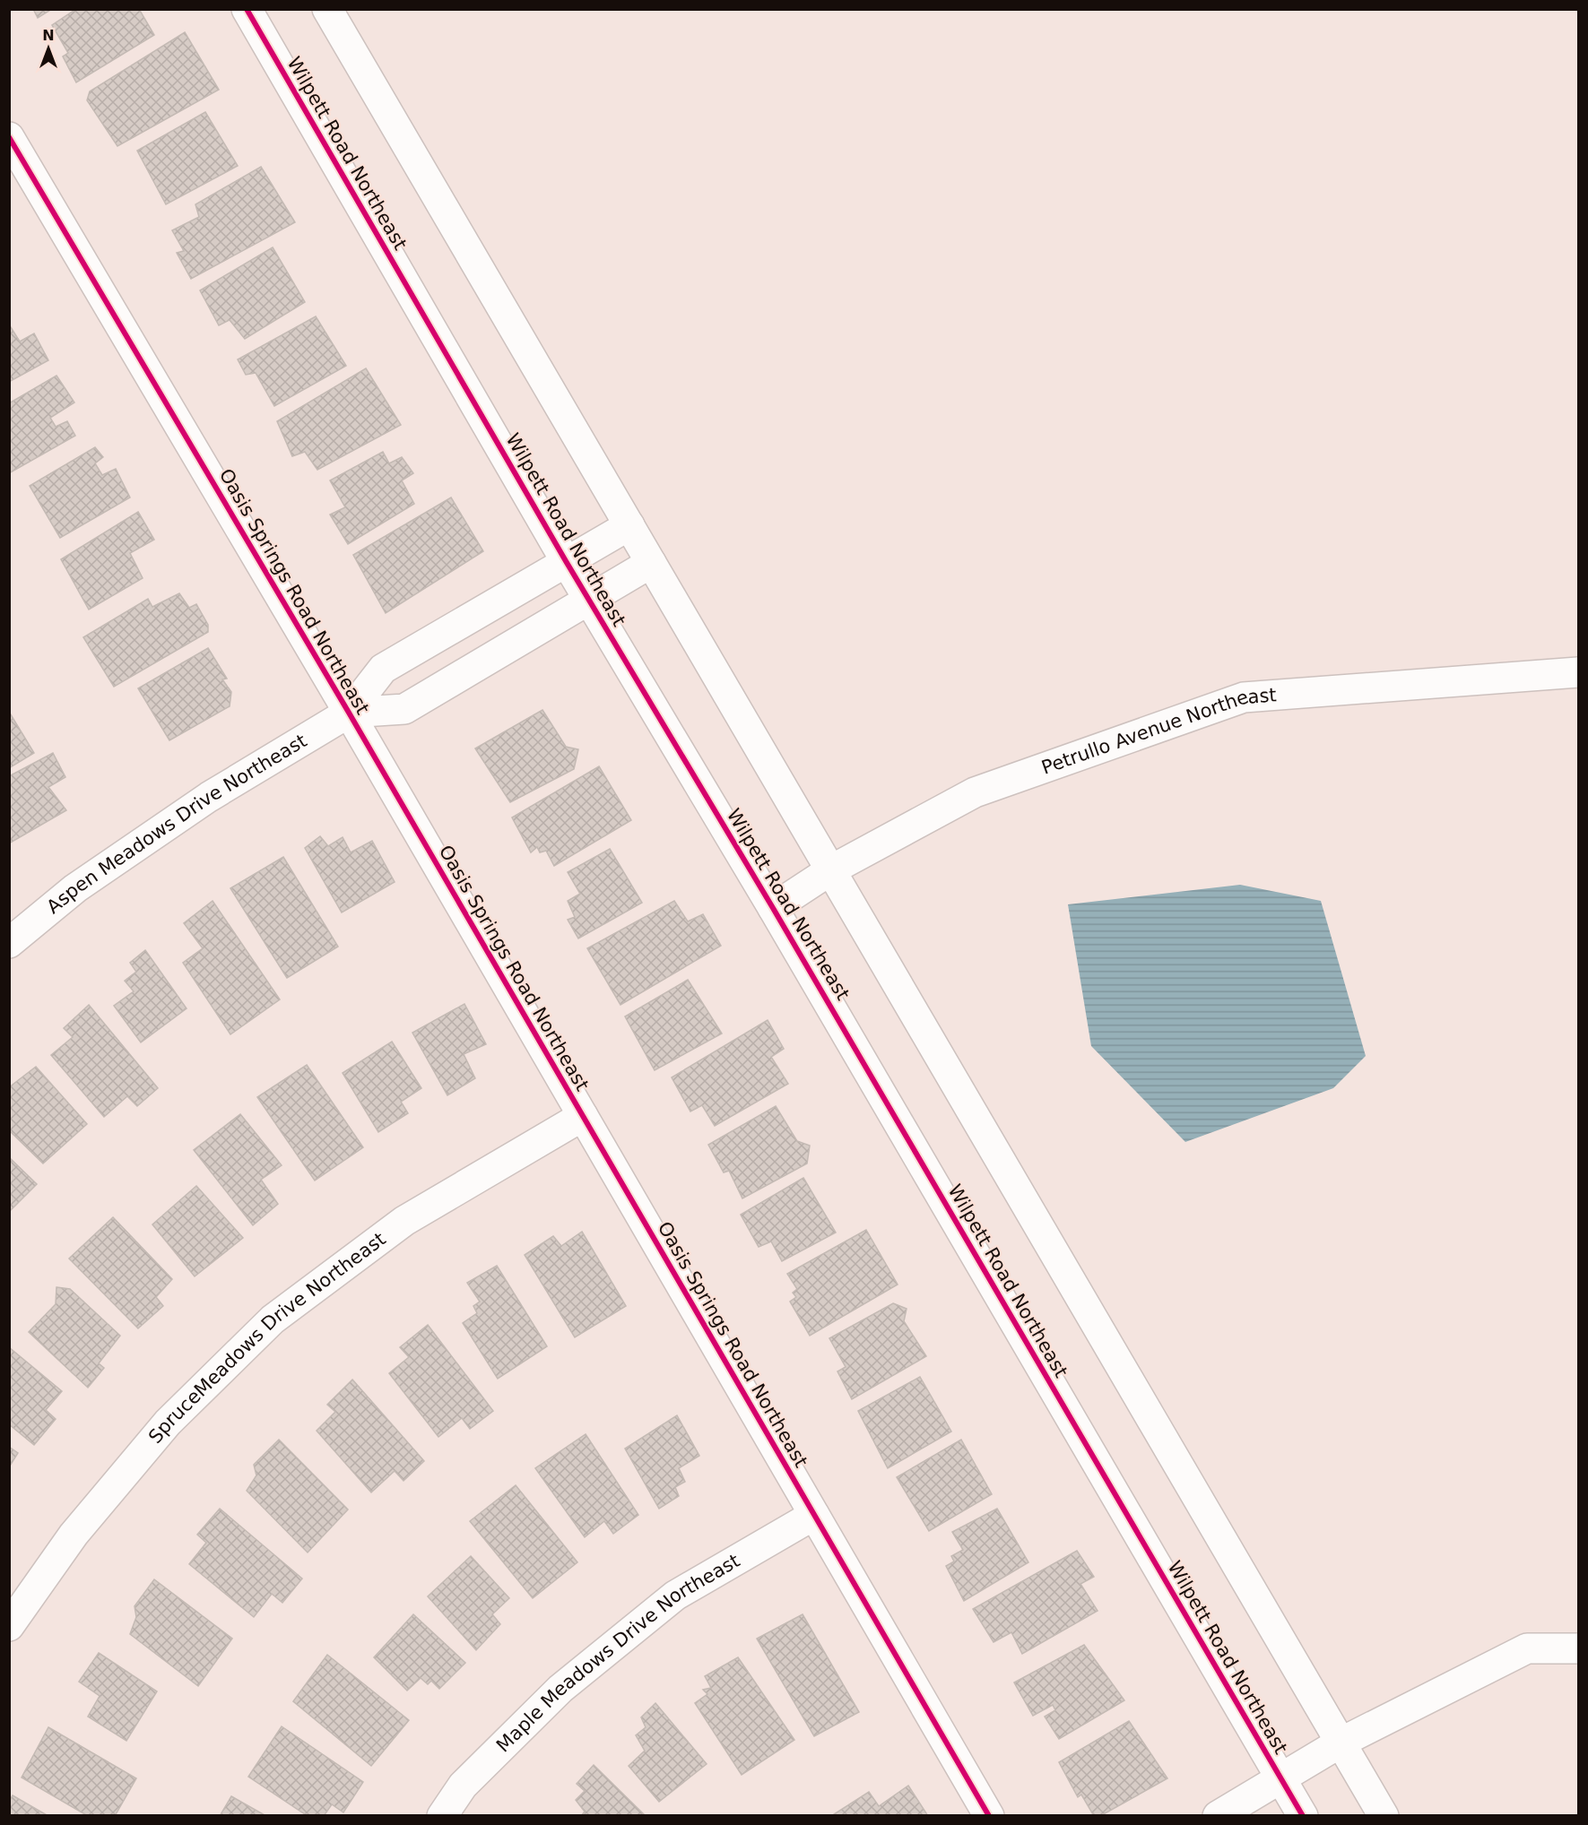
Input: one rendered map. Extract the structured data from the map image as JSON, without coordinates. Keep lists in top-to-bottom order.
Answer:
{
  "streets": {
    "street": [
      "Wilpett Road Northeast",
      "Oasis Springs Road Northeast",
      "Petrullo Avenue Northeast",
      "Aspen Meadows Drive Northeast",
      "SpruceMeadows Drive Northeast",
      "Maple Meadows Drive Northeast"
    ]
  },
  "crossings": [
    ["Wilpett Road Northeast", "Petrullo Avenue Northeast"],
    ["Wilpett Road Northeast", "Aspen Meadows Drive Northeast"],
    ["Oasis Springs Road Northeast", "Aspen Meadows Drive Northeast"],
    ["Oasis Springs Road Northeast", "SpruceMeadows Drive Northeast"],
    ["Oasis Springs Road Northeast", "Maple Meadows Drive Northeast"]
  ],
  "north": "top"
}
